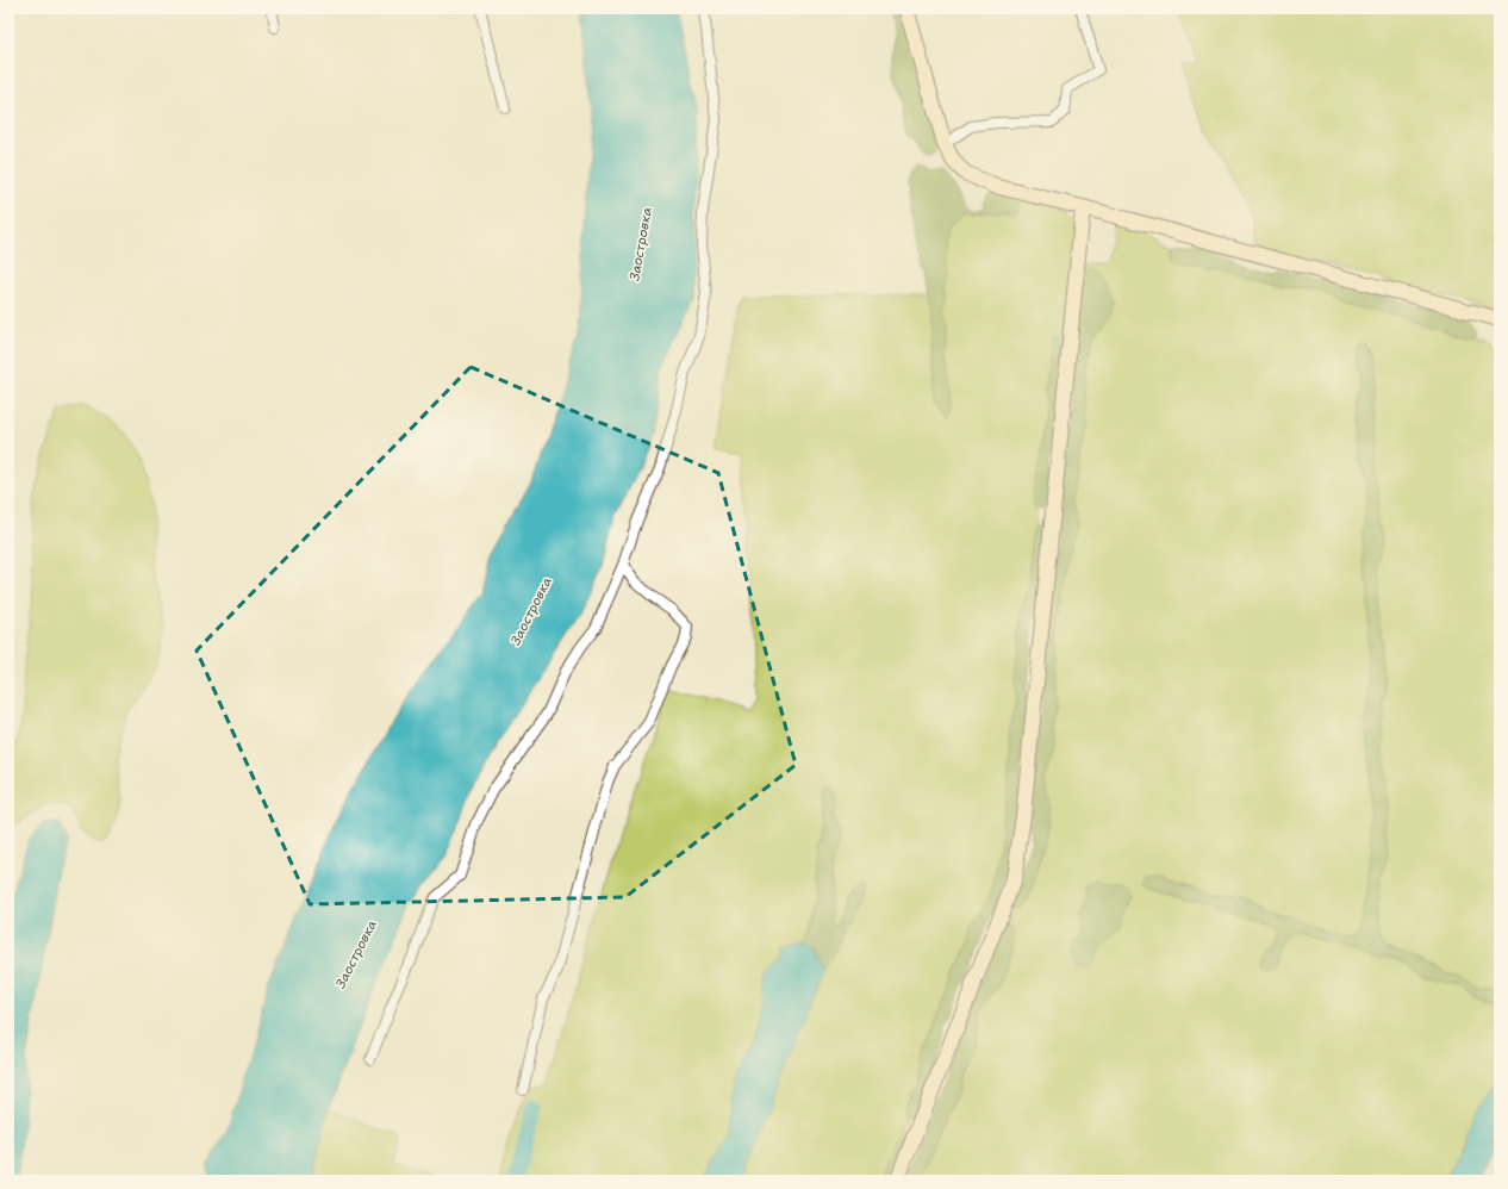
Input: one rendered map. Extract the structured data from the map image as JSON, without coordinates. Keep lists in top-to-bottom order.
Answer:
{
  "water": ["Заостровка"]
}
